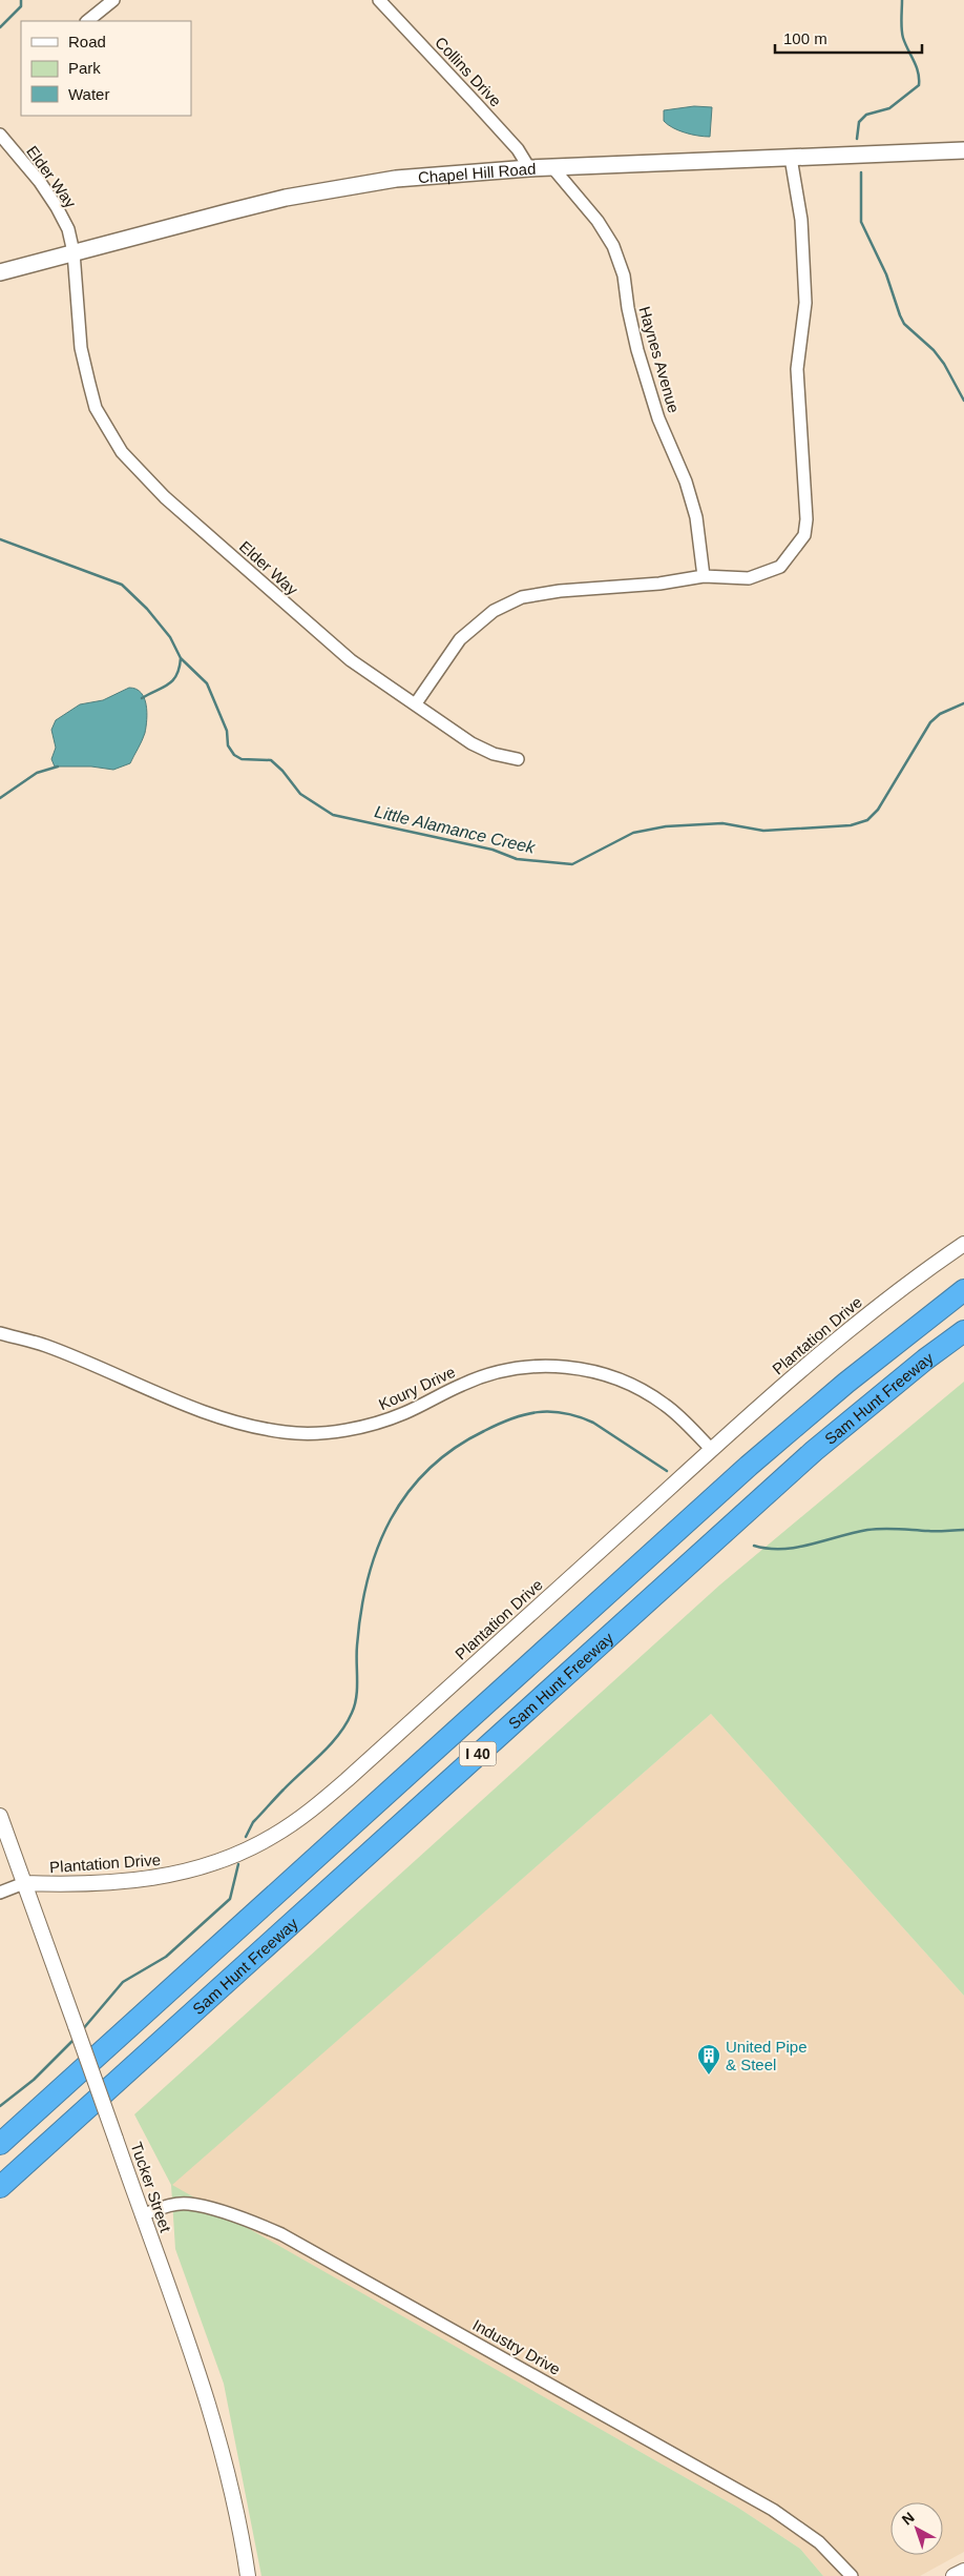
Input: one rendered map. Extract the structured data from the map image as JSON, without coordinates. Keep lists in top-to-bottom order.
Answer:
{
  "streets": {
    "highway": ["Sam Hunt Freeway", "I 40"],
    "main road": ["Chapel Hill Road"],
    "street": [
      "Collins Drive",
      "Elder Way",
      "Haynes Avenue",
      "Plantation Drive",
      "Koury Drive",
      "Tucker Street",
      "Industry Drive"
    ]
  },
  "crossings": [
    ["Collins Drive", "Chapel Hill Road"],
    ["Chapel Hill Road", "Elder Way"],
    ["Chapel Hill Road", "Haynes Avenue"],
    ["Plantation Drive", "Koury Drive"],
    ["Plantation Drive", "Tucker Street"],
    ["Tucker Street", "Industry Drive"]
  ],
  "water": ["Little Alamance Creek"],
  "places": {
    "building": ["United Pipe & Steel"]
  },
  "legend": ["Road", "Park", "Water"],
  "scale_bar": "100 m",
  "north": "top left"
}
